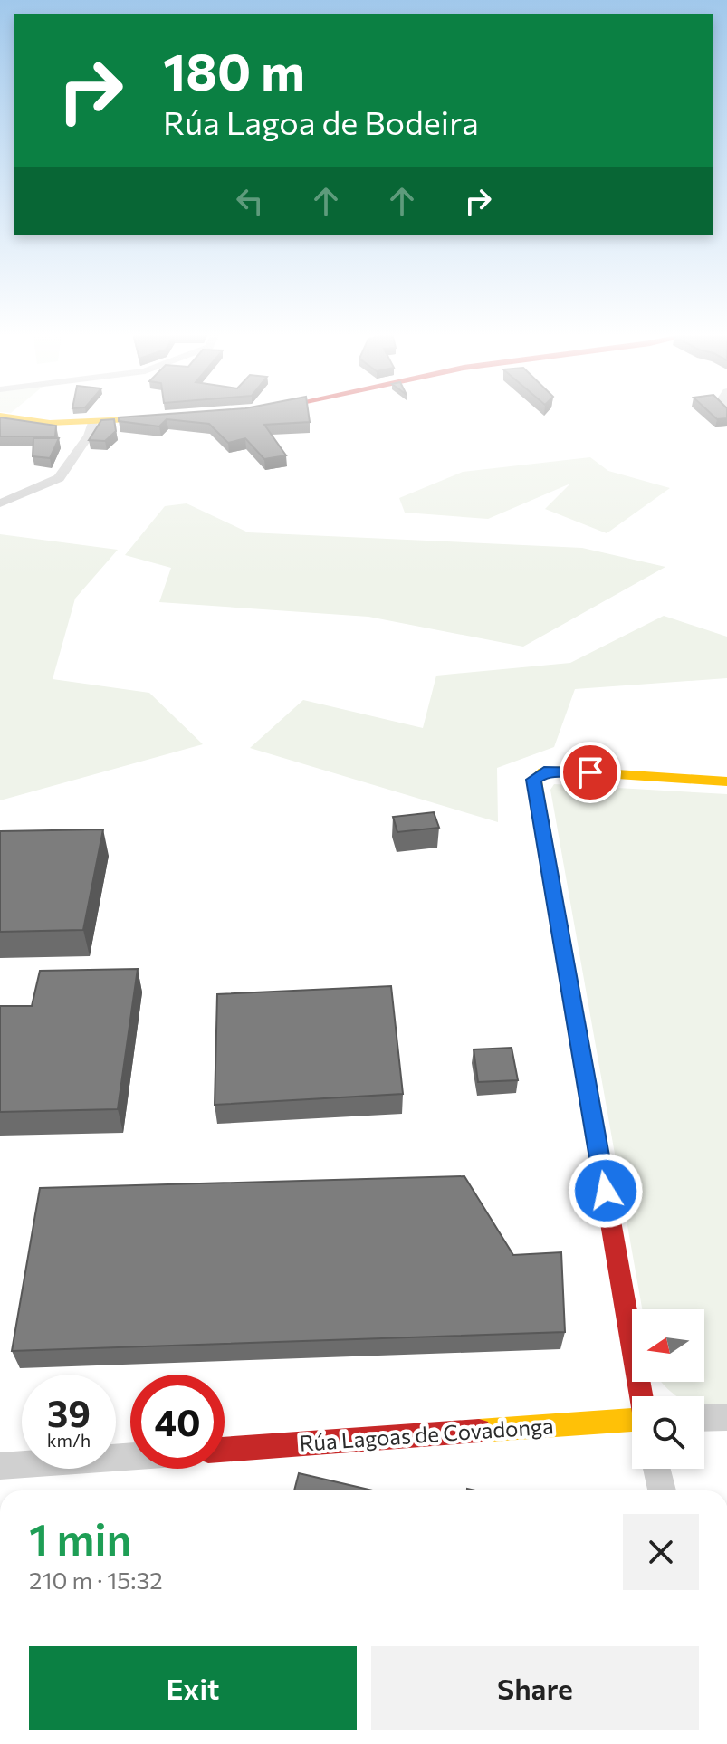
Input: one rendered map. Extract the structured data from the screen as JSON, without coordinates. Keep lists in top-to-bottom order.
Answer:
{
  "streets": {
    "street": ["Rúa Lagoas de Covadonga"]
  },
  "north": "left",
  "page": {
    "turn": ["180 m", "Rúa Lagoa de Bodeira"],
    "speed": "39 km/h",
    "limit": "40",
    "heading": ["1 min", "210 m · 15:32"],
    "buttons": ["Exit", "Share"]
  }
}
